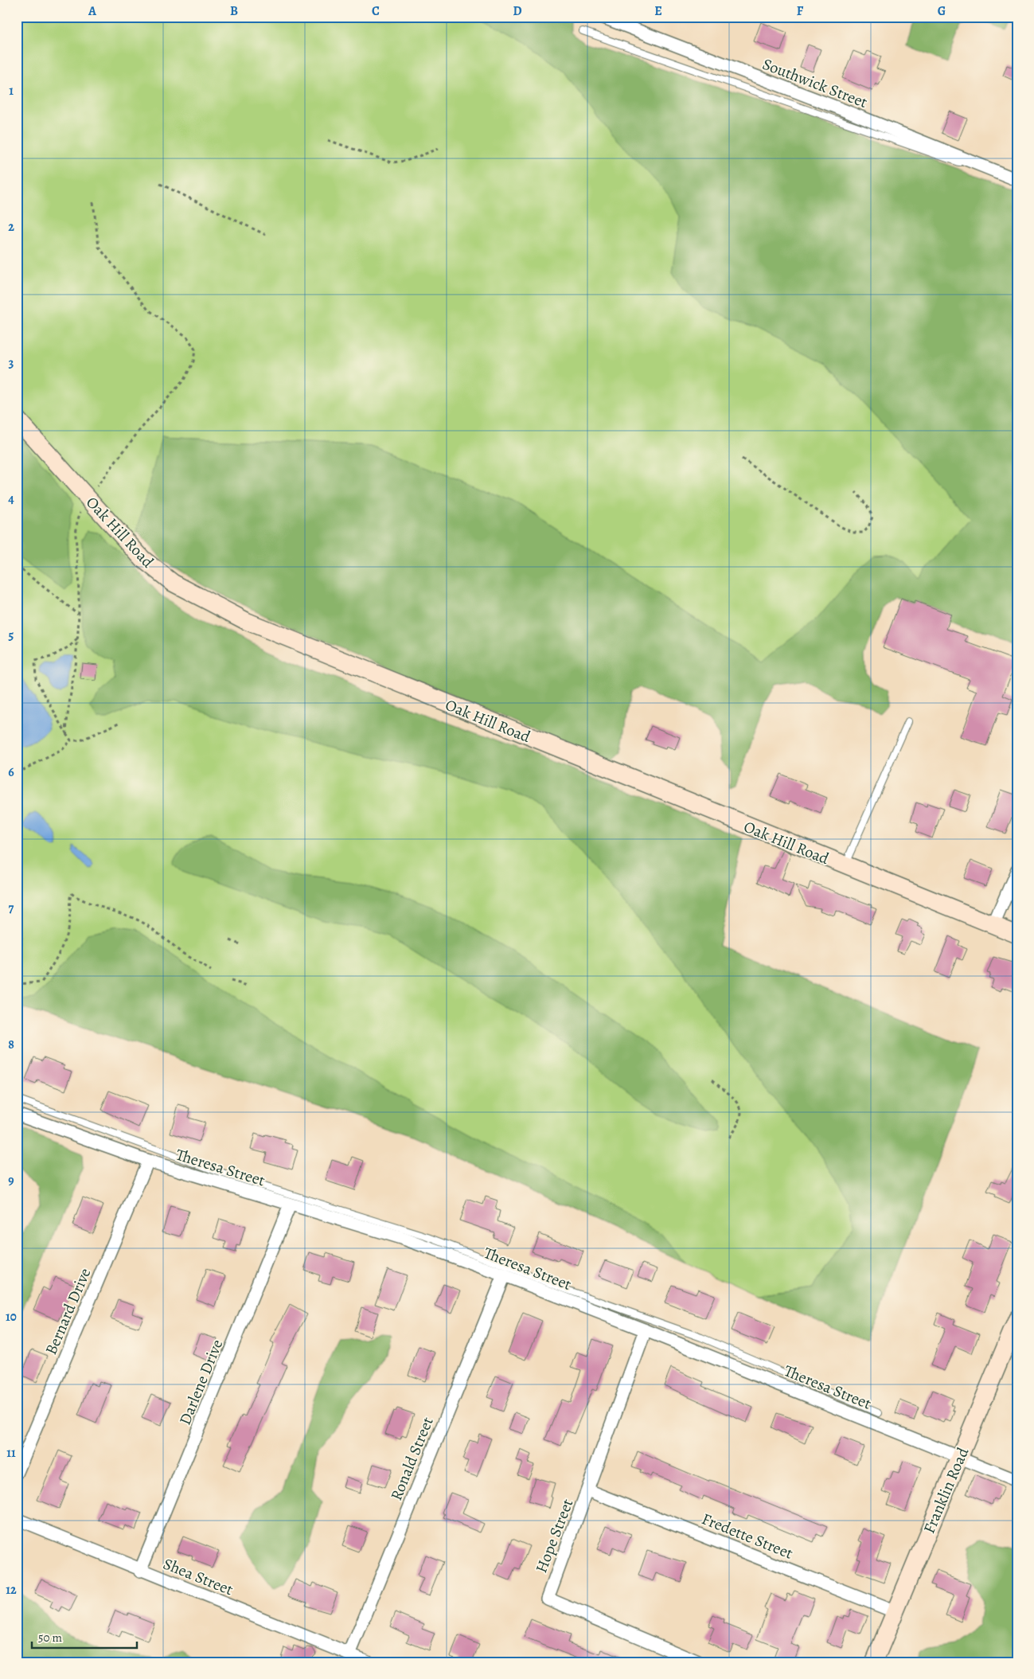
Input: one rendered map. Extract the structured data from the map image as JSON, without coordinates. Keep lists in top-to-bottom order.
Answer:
{
  "streets": {
    "street": [
      "Southwick Street",
      "Oak Hill Road",
      "Theresa Street",
      "Bernard Drive",
      "Darlene Drive",
      "Ronald Street",
      "Franklin Road",
      "Hope Street",
      "Fredette Street",
      "Shea Street"
    ]
  },
  "crossings": [
    ["Theresa Street", "Bernard Drive"],
    ["Theresa Street", "Darlene Drive"],
    ["Theresa Street", "Ronald Street"],
    ["Theresa Street", "Franklin Road"],
    ["Theresa Street", "Hope Street"],
    ["Darlene Drive", "Shea Street"],
    ["Ronald Street", "Shea Street"],
    ["Franklin Road", "Fredette Street"],
    ["Hope Street", "Fredette Street"]
  ],
  "scale_bar": "50 m",
  "grid": {
    "columns": [
      "A",
      "B",
      "C",
      "D",
      "E",
      "F",
      "G"
    ],
    "rows": [
      "1",
      "2",
      "3",
      "4",
      "5",
      "6",
      "7",
      "8",
      "9",
      "10",
      "11",
      "12"
    ]
  }
}
